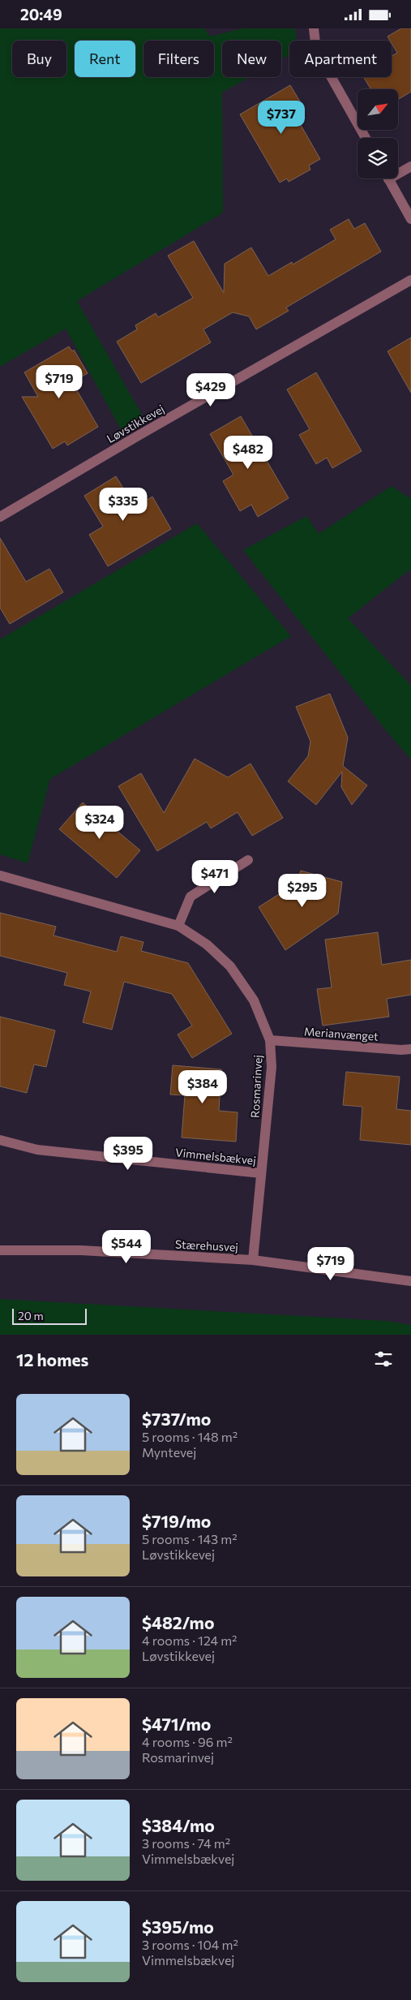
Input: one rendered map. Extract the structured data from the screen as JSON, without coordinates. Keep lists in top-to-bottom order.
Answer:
{
  "streets": {
    "street": [
      "Løvstikkevej",
      "Merianvænget",
      "Rosmarinvej",
      "Vimmelsbækvej",
      "Stærehusvej"
    ]
  },
  "crossings": [
    ["Merianvænget", "Rosmarinvej"],
    ["Rosmarinvej", "Vimmelsbækvej"],
    ["Rosmarinvej", "Stærehusvej"]
  ],
  "scale_bar": "20 m",
  "north": "top right",
  "page": {
    "status": "20:49",
    "chip": [
      "Buy",
      "Rent",
      "Filters",
      "New",
      "Apartment"
    ],
    "price": [
      "$737",
      "$719",
      "$429",
      "$482",
      "$335",
      "$324",
      "$471",
      "$295",
      "$384",
      "$395",
      "$544",
      "$719"
    ],
    "scale": "20 m",
    "heading": "12 homes",
    "list": [
      {
        "name": "$737/mo",
        "note": "5 rooms · 148 m² · Myntevej"
      },
      {
        "name": "$719/mo",
        "note": "5 rooms · 143 m² · Løvstikkevej"
      },
      {
        "name": "$482/mo",
        "note": "4 rooms · 124 m² · Løvstikkevej"
      },
      {
        "name": "$471/mo",
        "note": "4 rooms · 96 m² · Rosmarinvej"
      },
      {
        "name": "$384/mo",
        "note": "3 rooms · 74 m² · Vimmelsbækvej"
      },
      {
        "name": "$395/mo",
        "note": "3 rooms · 104 m² · Vimmelsbækvej"
      }
    ]
  }
}
